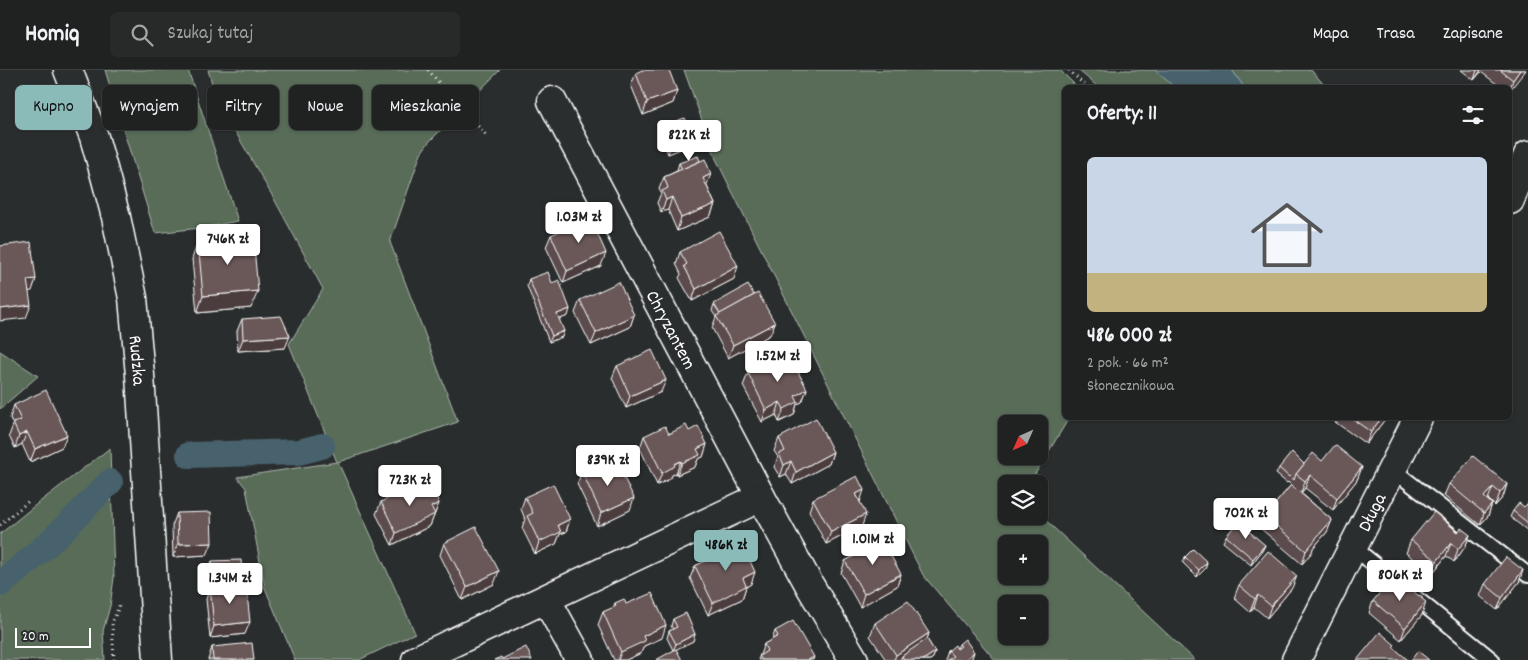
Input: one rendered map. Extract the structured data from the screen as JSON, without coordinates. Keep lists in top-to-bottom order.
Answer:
{
  "streets": {
    "street": ["Chryzantem", "Rudzka", "Długa"]
  },
  "scale_bar": "20 m",
  "north": "bottom left",
  "page": {
    "header": "Homiq",
    "search": "Szukaj tutaj",
    "nav": ["Mapa", "Trasa", "Zapisane"],
    "chip": [
      "Kupno",
      "Wynajem",
      "Filtry",
      "Nowe",
      "Mieszkanie"
    ],
    "heading": "Oferty: 11",
    "price": [
      "822K zł",
      "1.03M zł",
      "746K zł",
      "1.52M zł",
      "839K zł",
      "723K zł",
      "702K zł",
      "1.01M zł",
      "486K zł",
      "806K zł",
      "1.34M zł"
    ],
    "list": [
      {
        "name": "486 000 zł",
        "note": "2 pok. · 66 m² · Słonecznikowa"
      }
    ],
    "map_buttons": ["+", "−"],
    "scale": "20 m"
  }
}
